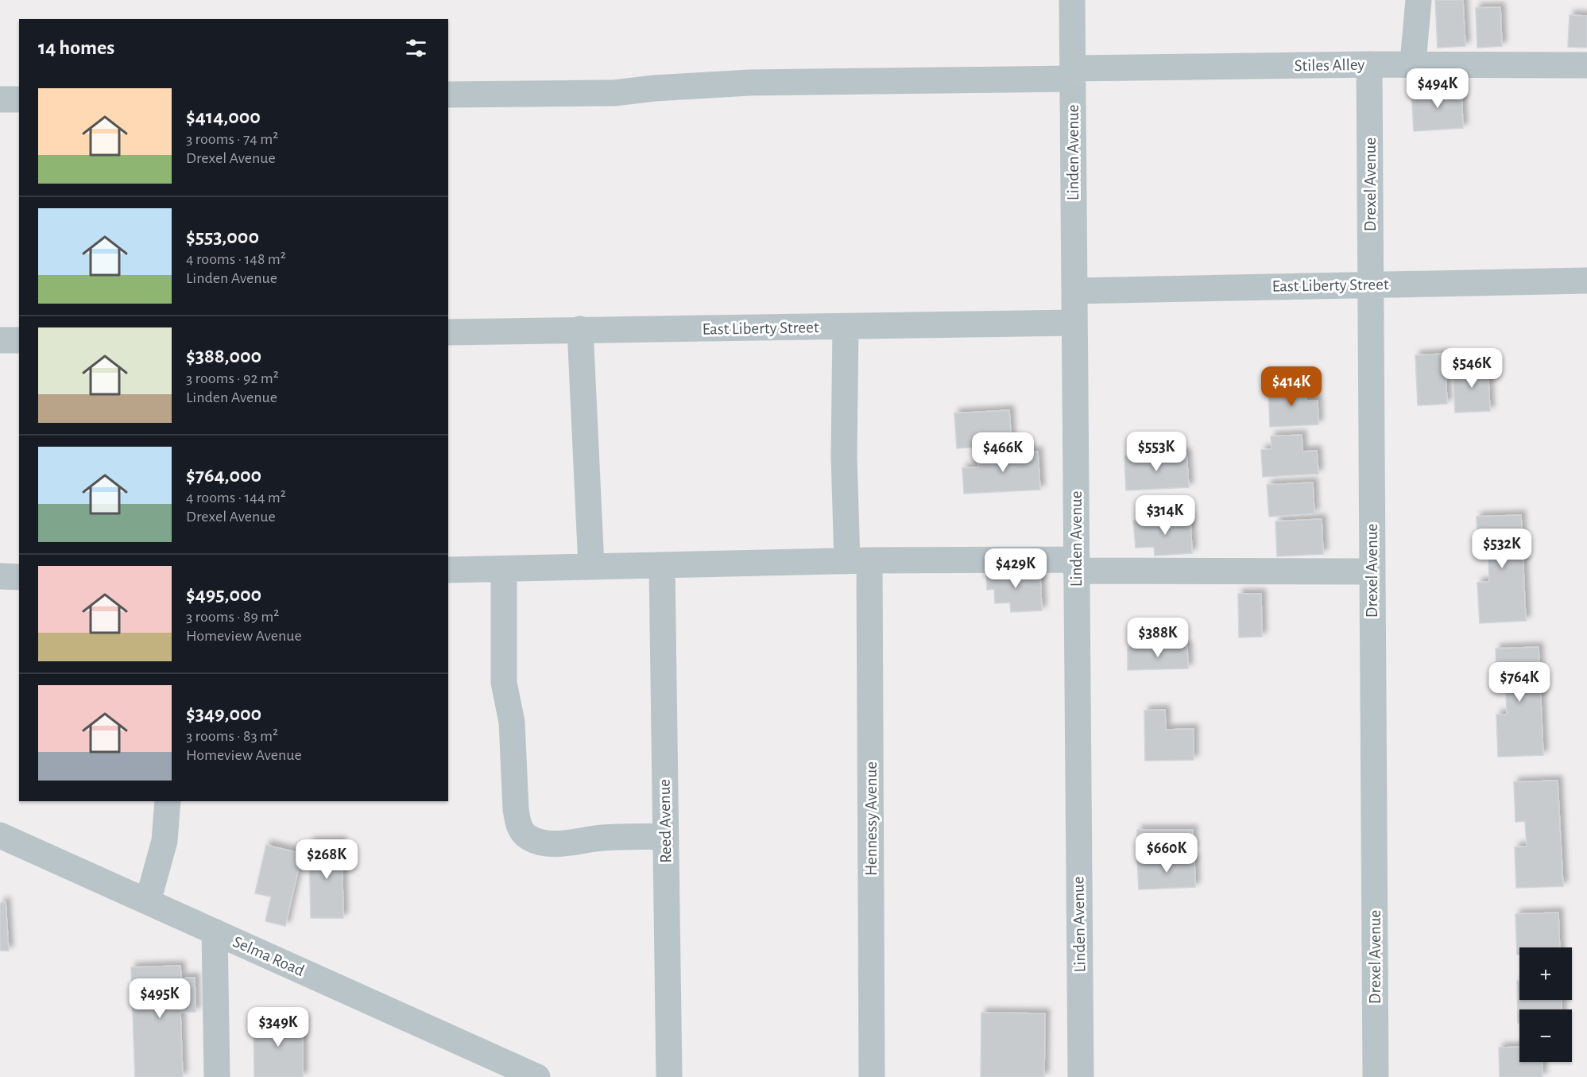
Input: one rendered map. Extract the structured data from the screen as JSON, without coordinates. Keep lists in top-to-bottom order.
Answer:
{
  "streets": {
    "street": [
      "Stiles Alley",
      "Linden Avenue",
      "Drexel Avenue",
      "East Liberty Street",
      "Hennessy Avenue",
      "Reed Avenue",
      "Selma Road"
    ]
  },
  "crossings": [
    ["Stiles Alley", "Linden Avenue"],
    ["Stiles Alley", "Drexel Avenue"],
    ["Linden Avenue", "East Liberty Street"],
    ["Drexel Avenue", "East Liberty Street"],
    ["East Liberty Street", "Hennessy Avenue"]
  ],
  "page": {
    "heading": "14 homes",
    "price": [
      "$494K",
      "$546K",
      "$414K",
      "$553K",
      "$466K",
      "$314K",
      "$532K",
      "$429K",
      "$388K",
      "$764K",
      "$660K",
      "$268K",
      "$495K",
      "$349K"
    ],
    "list": [
      {
        "name": "$414,000",
        "note": "3 rooms · 74 m² · Drexel Avenue"
      },
      {
        "name": "$553,000",
        "note": "4 rooms · 148 m² · Linden Avenue"
      },
      {
        "name": "$388,000",
        "note": "3 rooms · 92 m² · Linden Avenue"
      },
      {
        "name": "$764,000",
        "note": "4 rooms · 144 m² · Drexel Avenue"
      },
      {
        "name": "$495,000",
        "note": "3 rooms · 89 m² · Homeview Avenue"
      },
      {
        "name": "$349,000",
        "note": "3 rooms · 83 m² · Homeview Avenue"
      }
    ],
    "map_buttons": ["+", "−"]
  }
}
